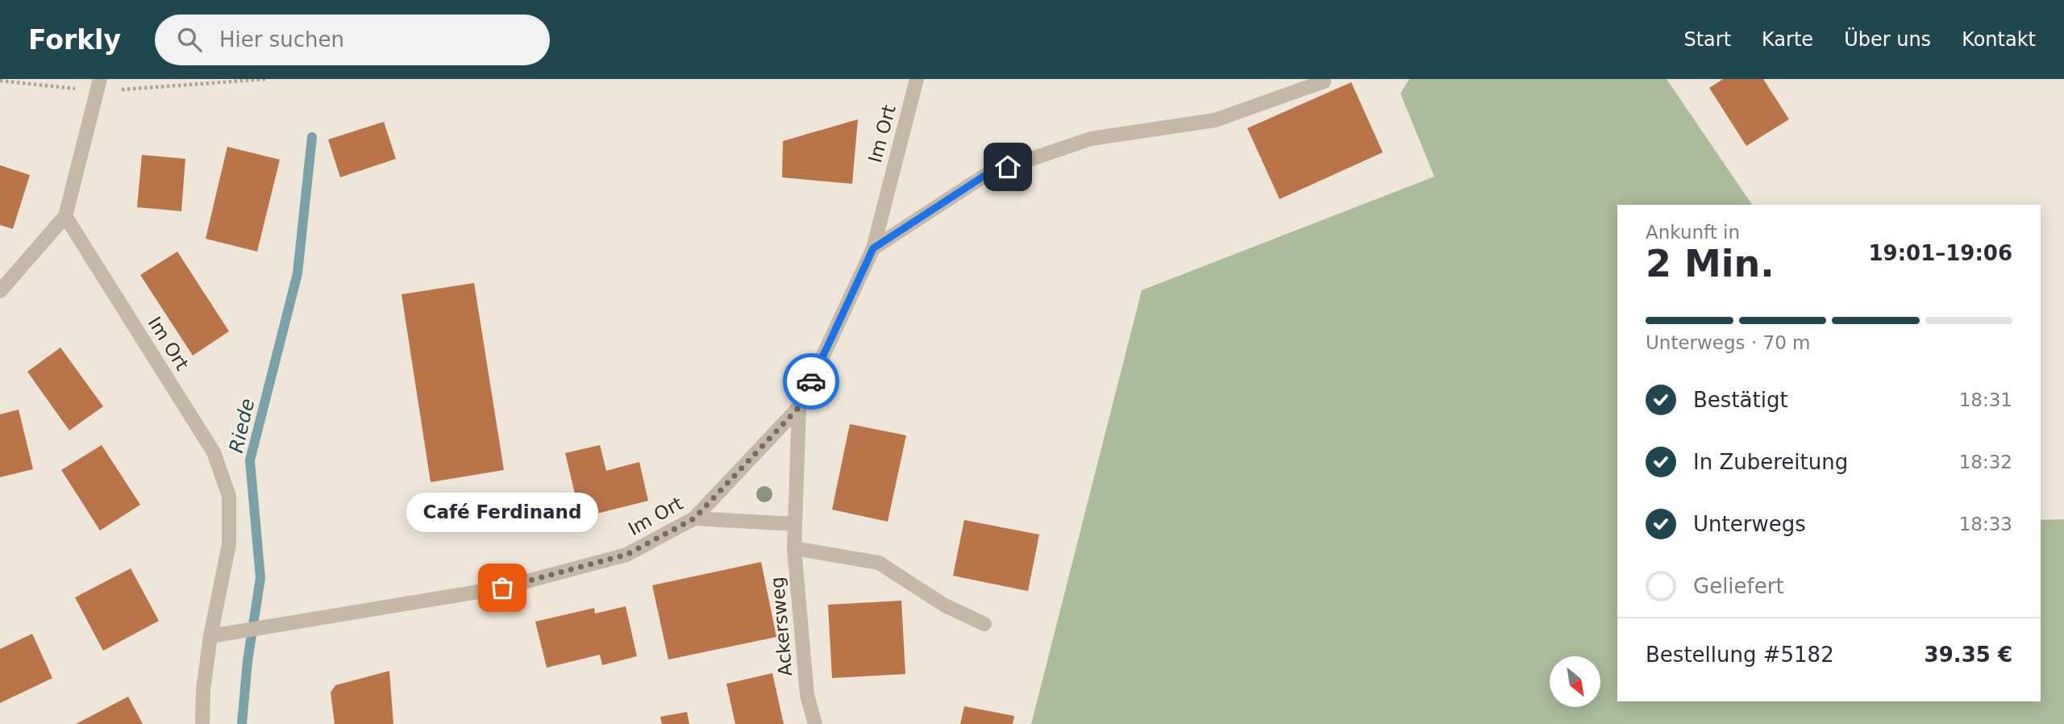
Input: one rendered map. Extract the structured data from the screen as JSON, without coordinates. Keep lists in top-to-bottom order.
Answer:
{
  "streets": {
    "street": ["Im Ort", "Ackersweg"]
  },
  "crossings": [
    ["Im Ort", "Ackersweg"]
  ],
  "water": ["Riede"],
  "places": ["Café Ferdinand"],
  "north": "bottom right",
  "page": {
    "header": "Forkly",
    "search": "Hier suchen",
    "nav": [
      "Start",
      "Karte",
      "Über uns",
      "Kontakt"
    ],
    "heading": ["2 Min.", "Ankunft in", "19:01–19:06"],
    "panel": ["Bestellung #5182", "39.35 €"],
    "bar": "Unterwegs · 70 m",
    "list": [
      ["Bestätigt", "18:31"],
      ["In Zubereitung", "18:32"],
      ["Unterwegs", "18:33"],
      "Geliefert"
    ],
    "bubble": "Café Ferdinand"
  }
}
